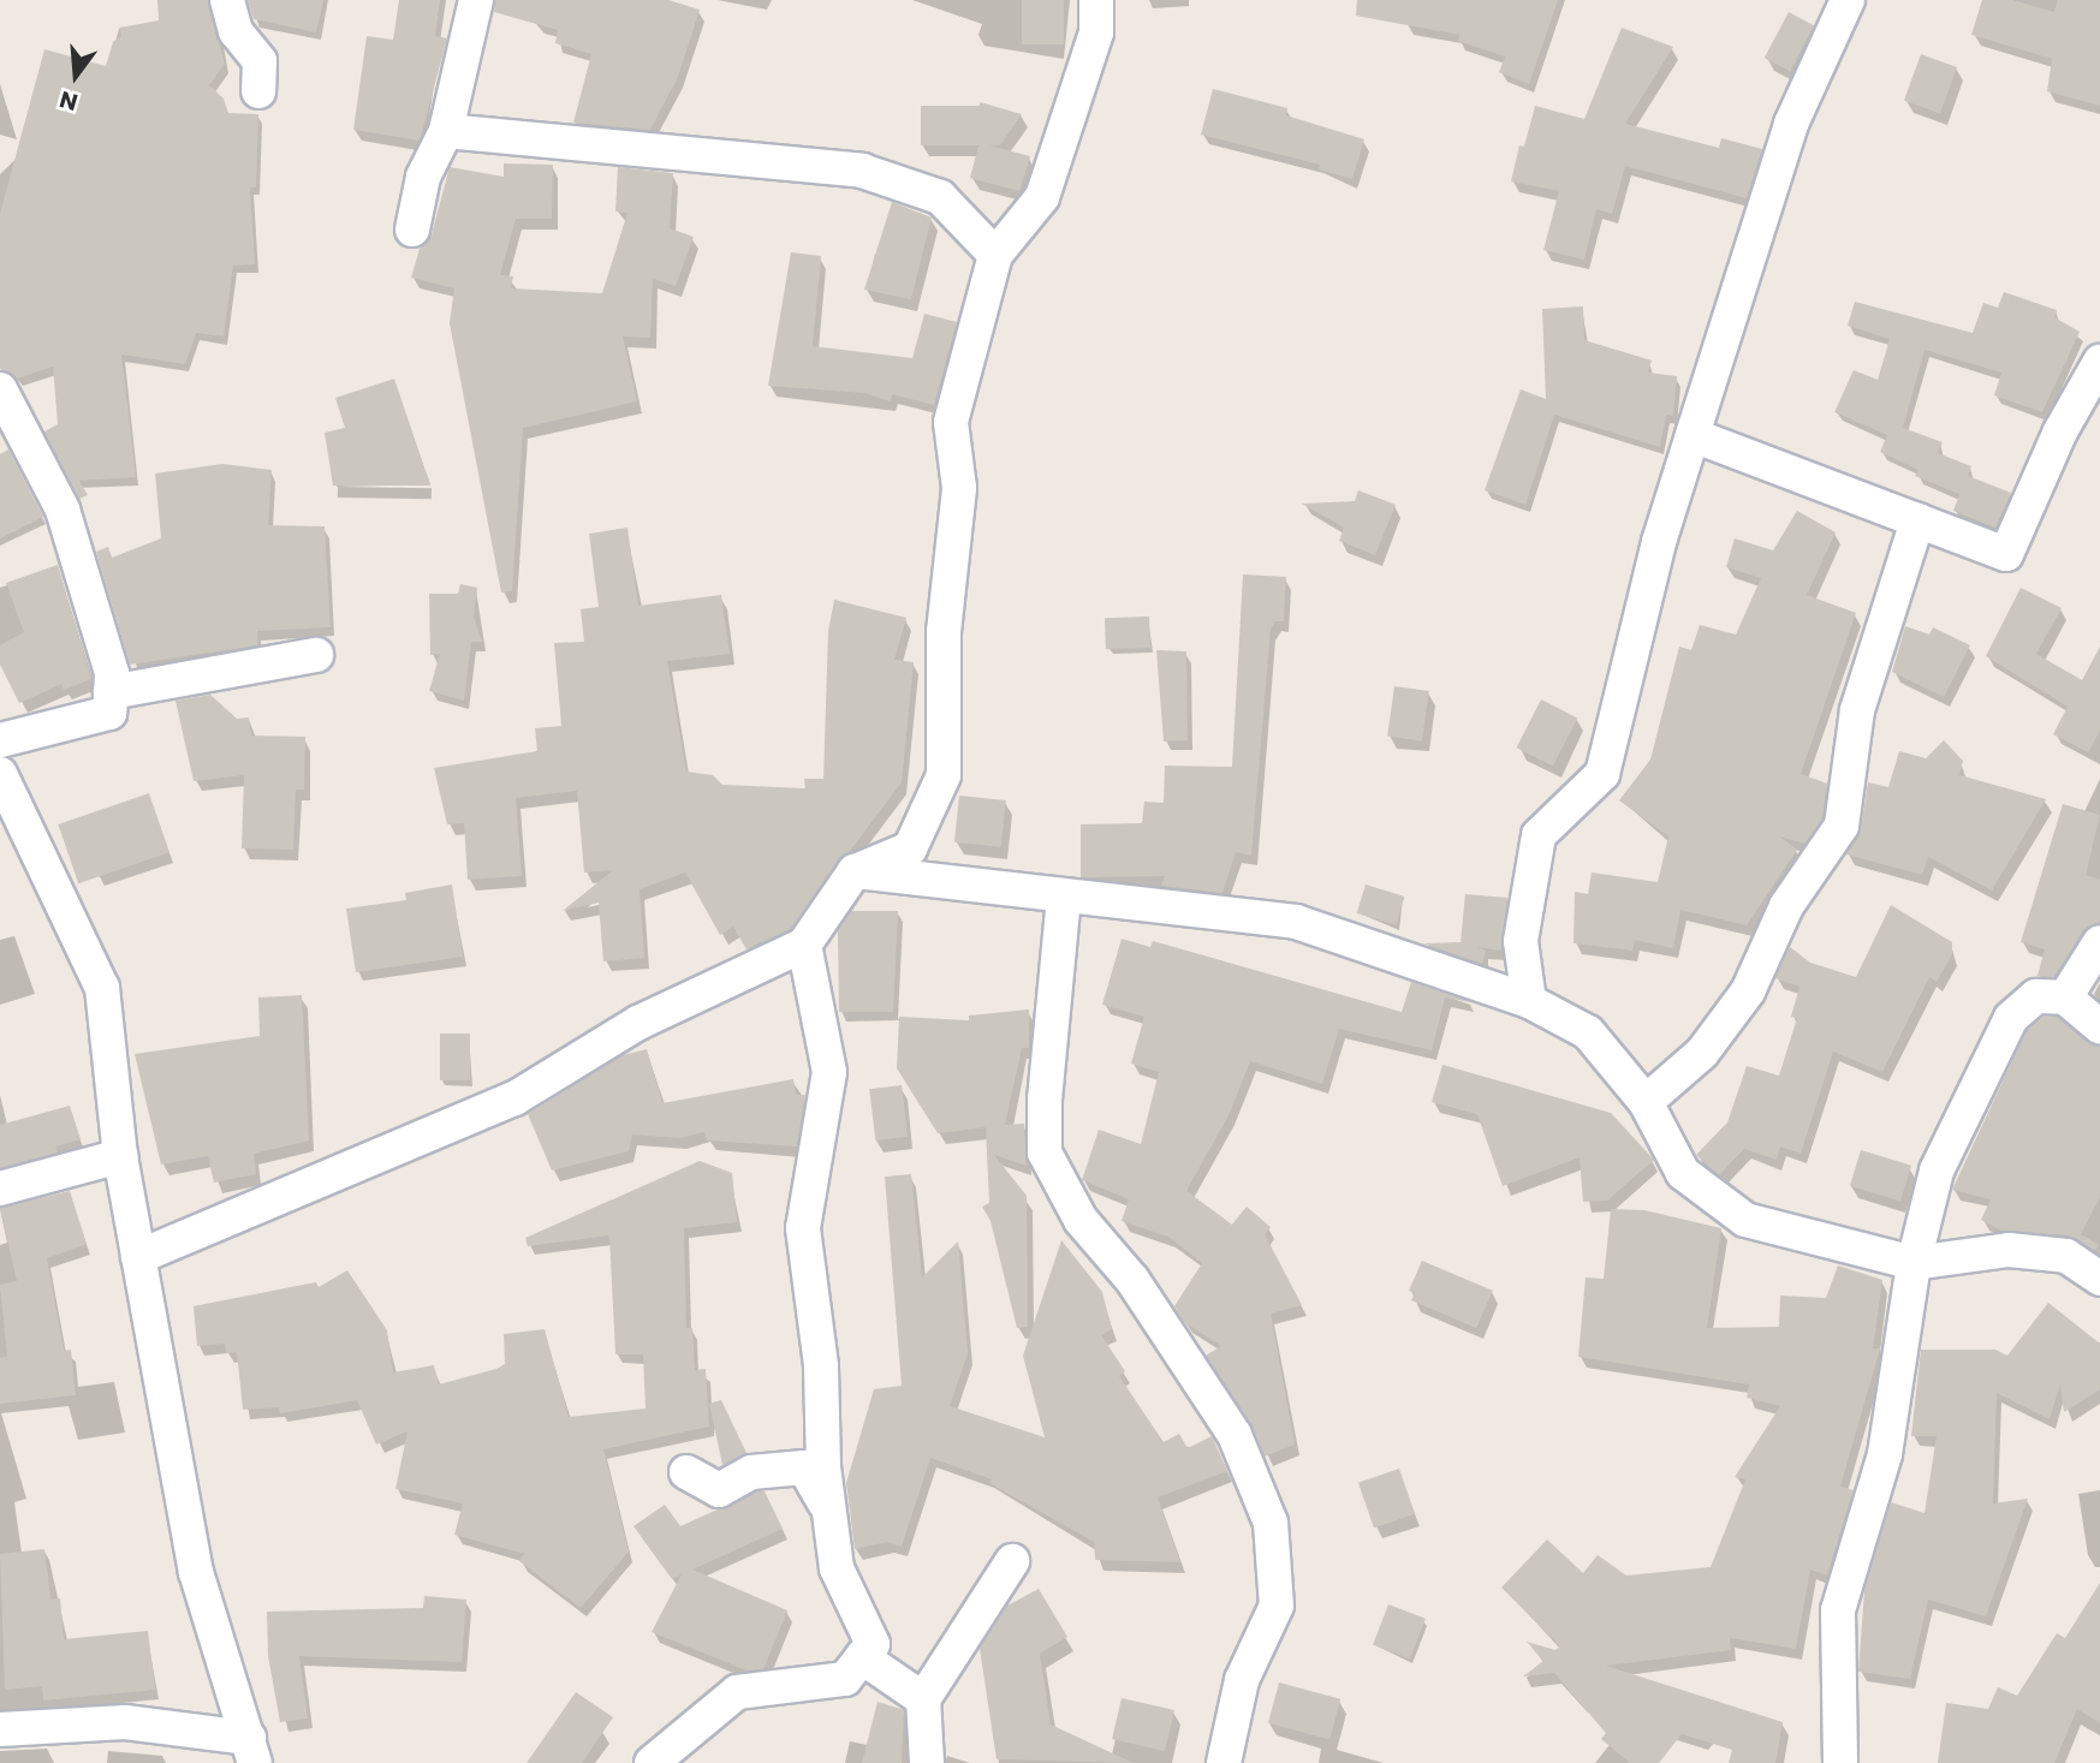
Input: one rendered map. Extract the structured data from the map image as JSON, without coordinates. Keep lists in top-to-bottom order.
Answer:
{
  "north": "bottom"
}
